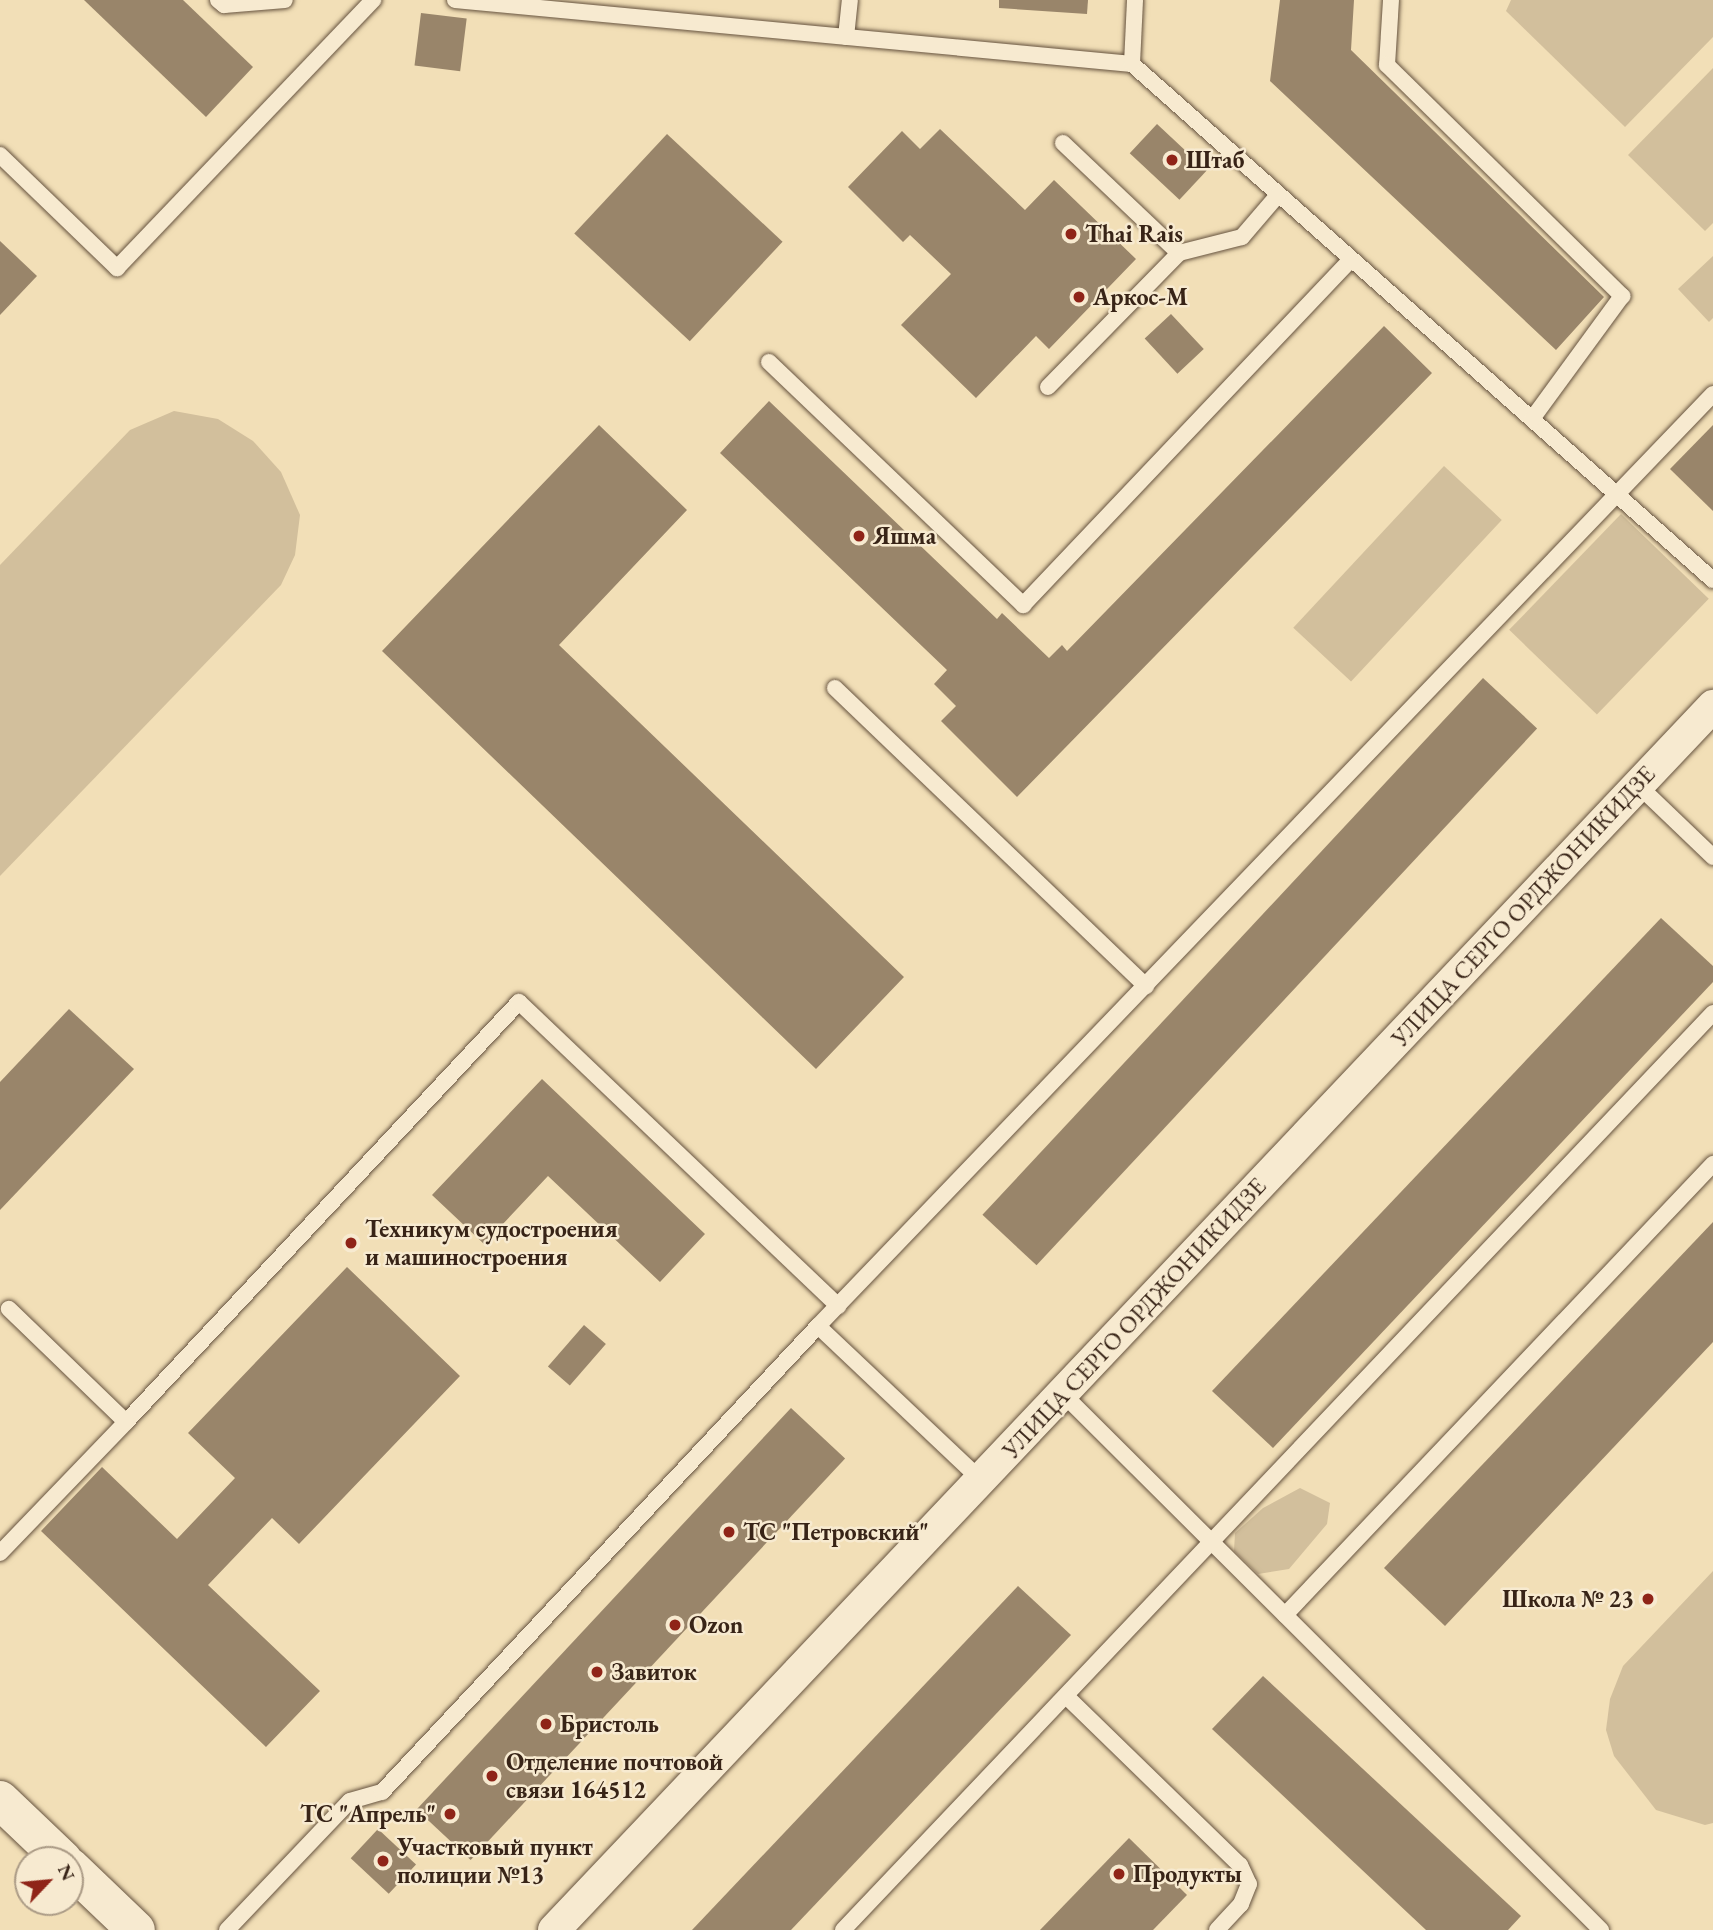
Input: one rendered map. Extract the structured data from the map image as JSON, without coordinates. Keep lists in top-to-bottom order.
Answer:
{
  "streets": {
    "street": ["УЛИЦА СЕРГО ОРДЖОНИКИДЗЕ"]
  },
  "places": [
    "Штаб",
    "Thai Rais",
    "Аркос-М",
    "Яшма",
    "Техникум судостроения и машиностроения",
    "ТС \"Петровский\"",
    "Школа № 23",
    "Ozon",
    "Завиток",
    "Бристоль",
    "Отделение почтовой связи 164512",
    "ТС \"Апрель\"",
    "Участковый пункт полиции №13",
    "Продукты"
  ],
  "north": "top right"
}
